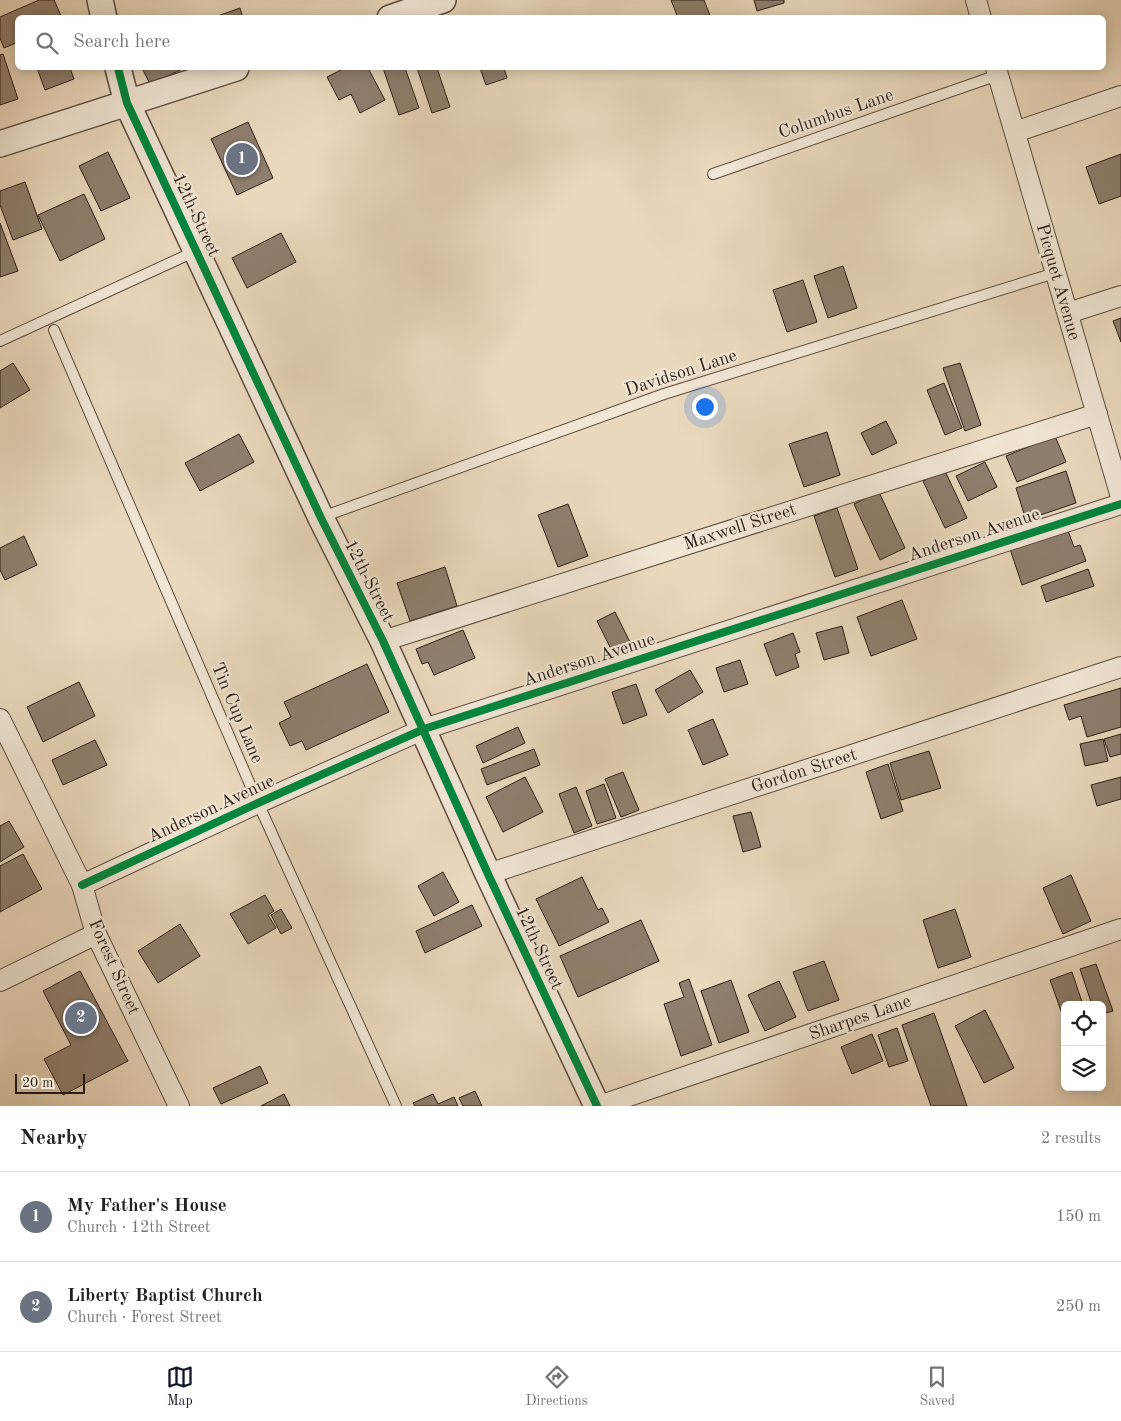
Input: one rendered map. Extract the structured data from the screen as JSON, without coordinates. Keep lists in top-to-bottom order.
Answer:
{
  "streets": {
    "street": [
      "12th Street",
      "Picquet Avenue",
      "Maxwell Street",
      "Anderson Avenue",
      "Gordon Street",
      "Forest Street",
      "Sharpes Lane"
    ],
    "lane": ["Columbus Lane", "Davidson Lane", "Tin Cup Lane"]
  },
  "crossings": [
    ["Columbus Lane", "Picquet Avenue"],
    ["12th Street", "Davidson Lane"],
    ["12th Street", "Maxwell Street"],
    ["12th Street", "Anderson Avenue"],
    ["12th Street", "Gordon Street"],
    ["12th Street", "Sharpes Lane"],
    ["Picquet Avenue", "Davidson Lane"],
    ["Picquet Avenue", "Maxwell Street"],
    ["Anderson Avenue", "Tin Cup Lane"],
    ["Anderson Avenue", "Forest Street"]
  ],
  "scale_bar": "20 m",
  "page": {
    "search": "Search here",
    "pins": ["1", "2"],
    "scale": "20 m",
    "heading": ["Nearby", "2 results"],
    "list": [
      {
        "mark": "1",
        "name": "My Father's House",
        "note": "Church · 12th Street",
        "value": "150 m"
      },
      {
        "mark": "2",
        "name": "Liberty Baptist Church",
        "note": "Church · Forest Street",
        "value": "250 m"
      }
    ],
    "nav": ["Map", "Directions", "Saved"]
  }
}
